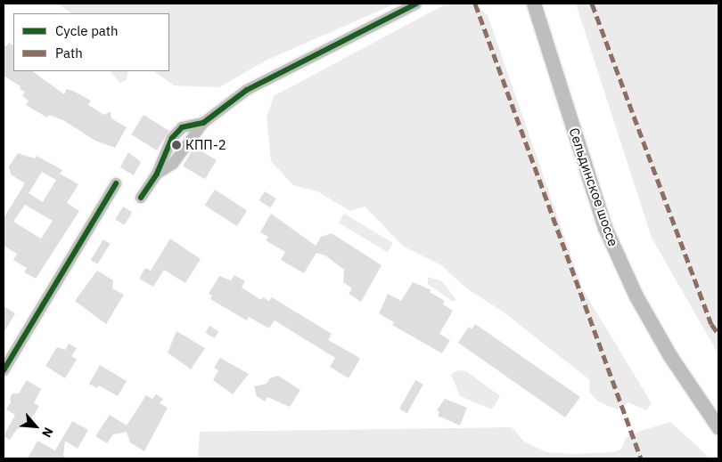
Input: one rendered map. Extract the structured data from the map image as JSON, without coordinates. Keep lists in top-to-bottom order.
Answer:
{
  "streets": {
    "main road": ["Сельдинское шоссе"]
  },
  "places": ["КПП-2"],
  "legend": ["Cycle path", "Path"],
  "north": "bottom right"
}
